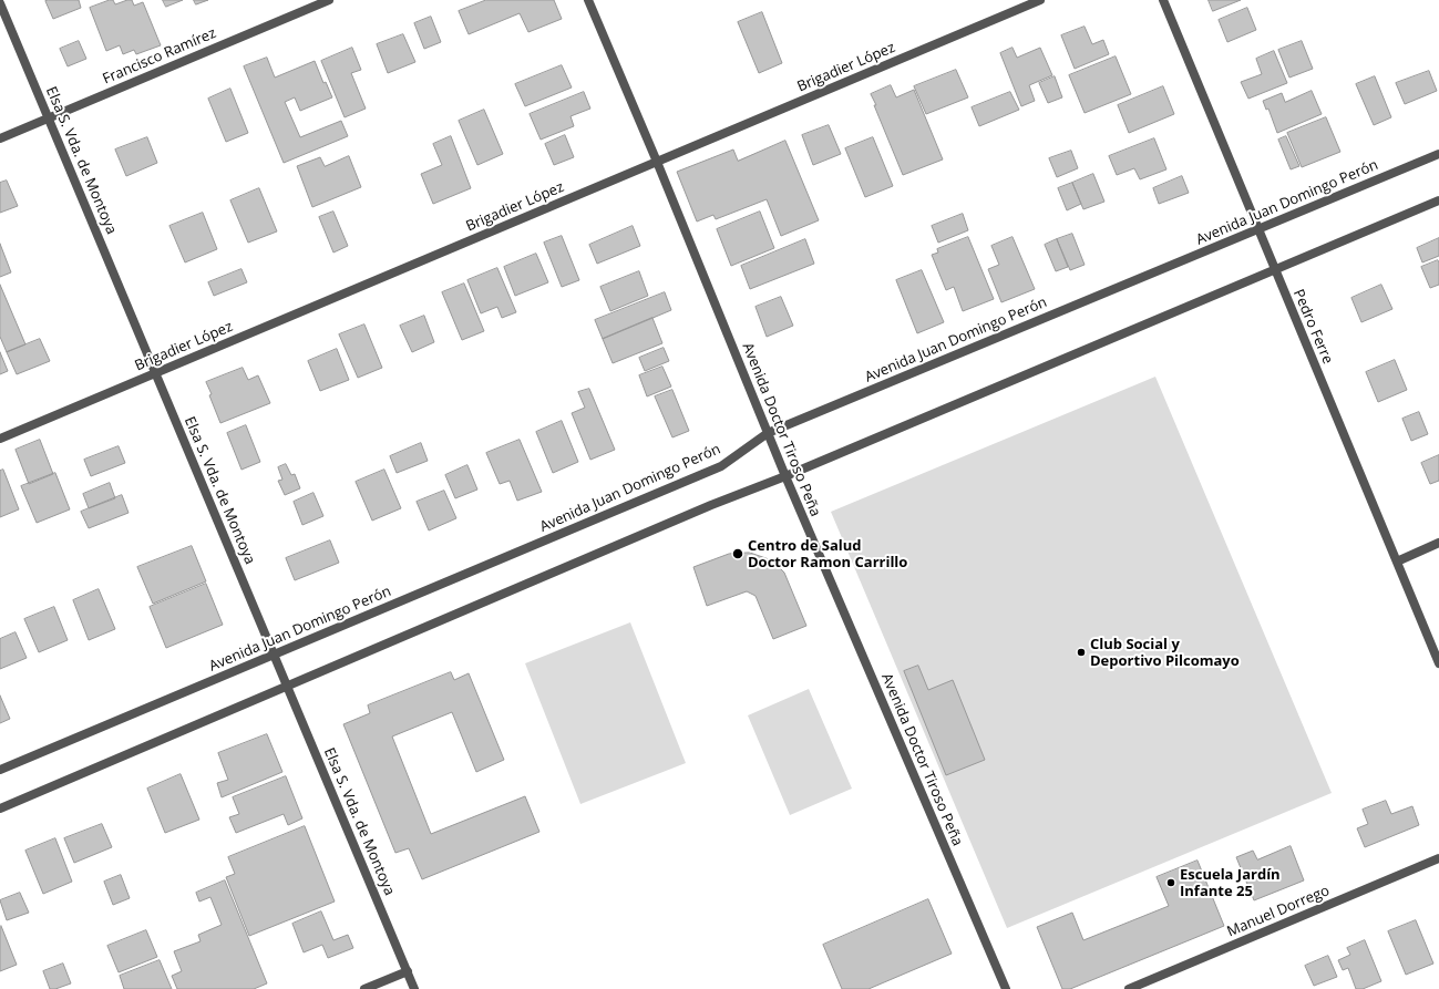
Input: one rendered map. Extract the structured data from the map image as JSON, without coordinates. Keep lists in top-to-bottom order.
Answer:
{
  "streets": {
    "street": [
      "Francisco Ramírez",
      "Brigadier López",
      "Elsa S. Vda. de Montoya",
      "Avenida Juan Domingo Perón",
      "Pedro Ferre",
      "Avenida Doctor Tiroso Peña",
      "Manuel Dorrego"
    ]
  },
  "crossings": [
    ["Francisco Ramírez", "Elsa S. Vda. de Montoya"],
    ["Brigadier López", "Elsa S. Vda. de Montoya"],
    ["Brigadier López", "Avenida Doctor Tiroso Peña"],
    ["Elsa S. Vda. de Montoya", "Avenida Juan Domingo Perón"],
    ["Avenida Juan Domingo Perón", "Pedro Ferre"],
    ["Avenida Juan Domingo Perón", "Avenida Doctor Tiroso Peña"]
  ],
  "places": ["Centro de Salud Doctor Ramon Carrillo", "Club Social y Deportivo Pilcomayo", "Escuela Jardín Infante 25"]
}
